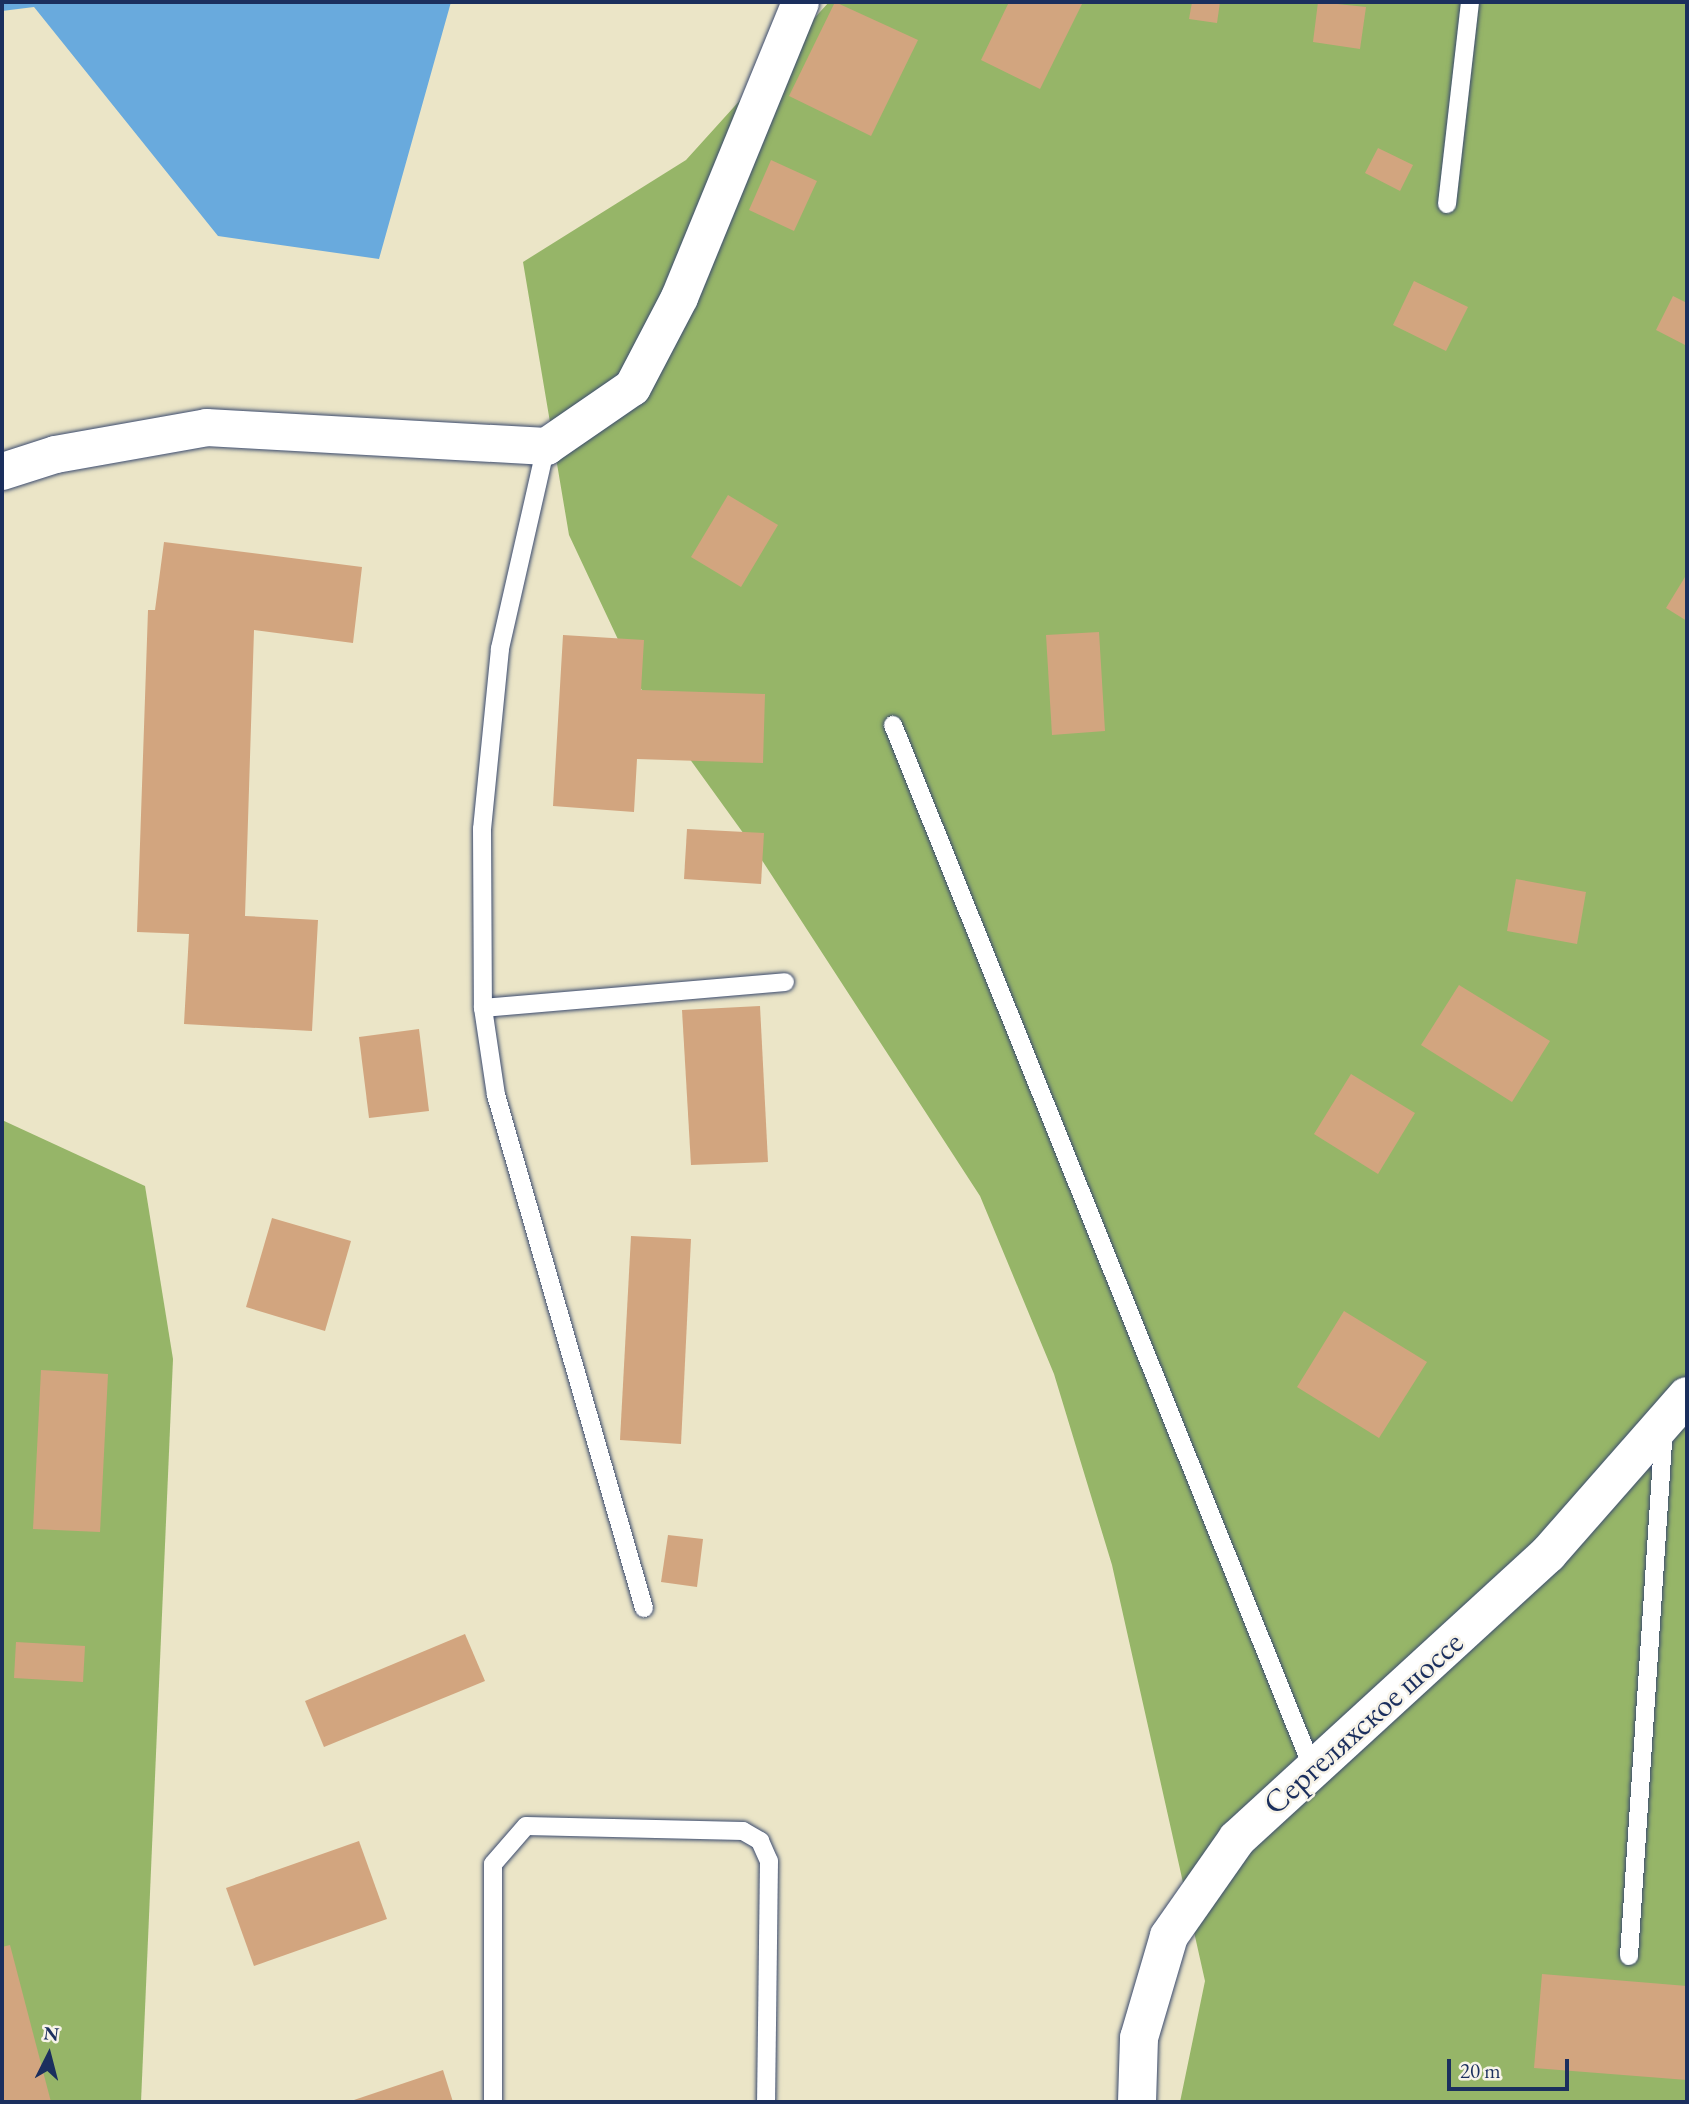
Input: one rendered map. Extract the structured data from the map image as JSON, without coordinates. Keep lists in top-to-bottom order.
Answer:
{
  "streets": {
    "main road": ["Сергеляхское шоссе"]
  },
  "scale_bar": "20 m",
  "north": "top"
}
